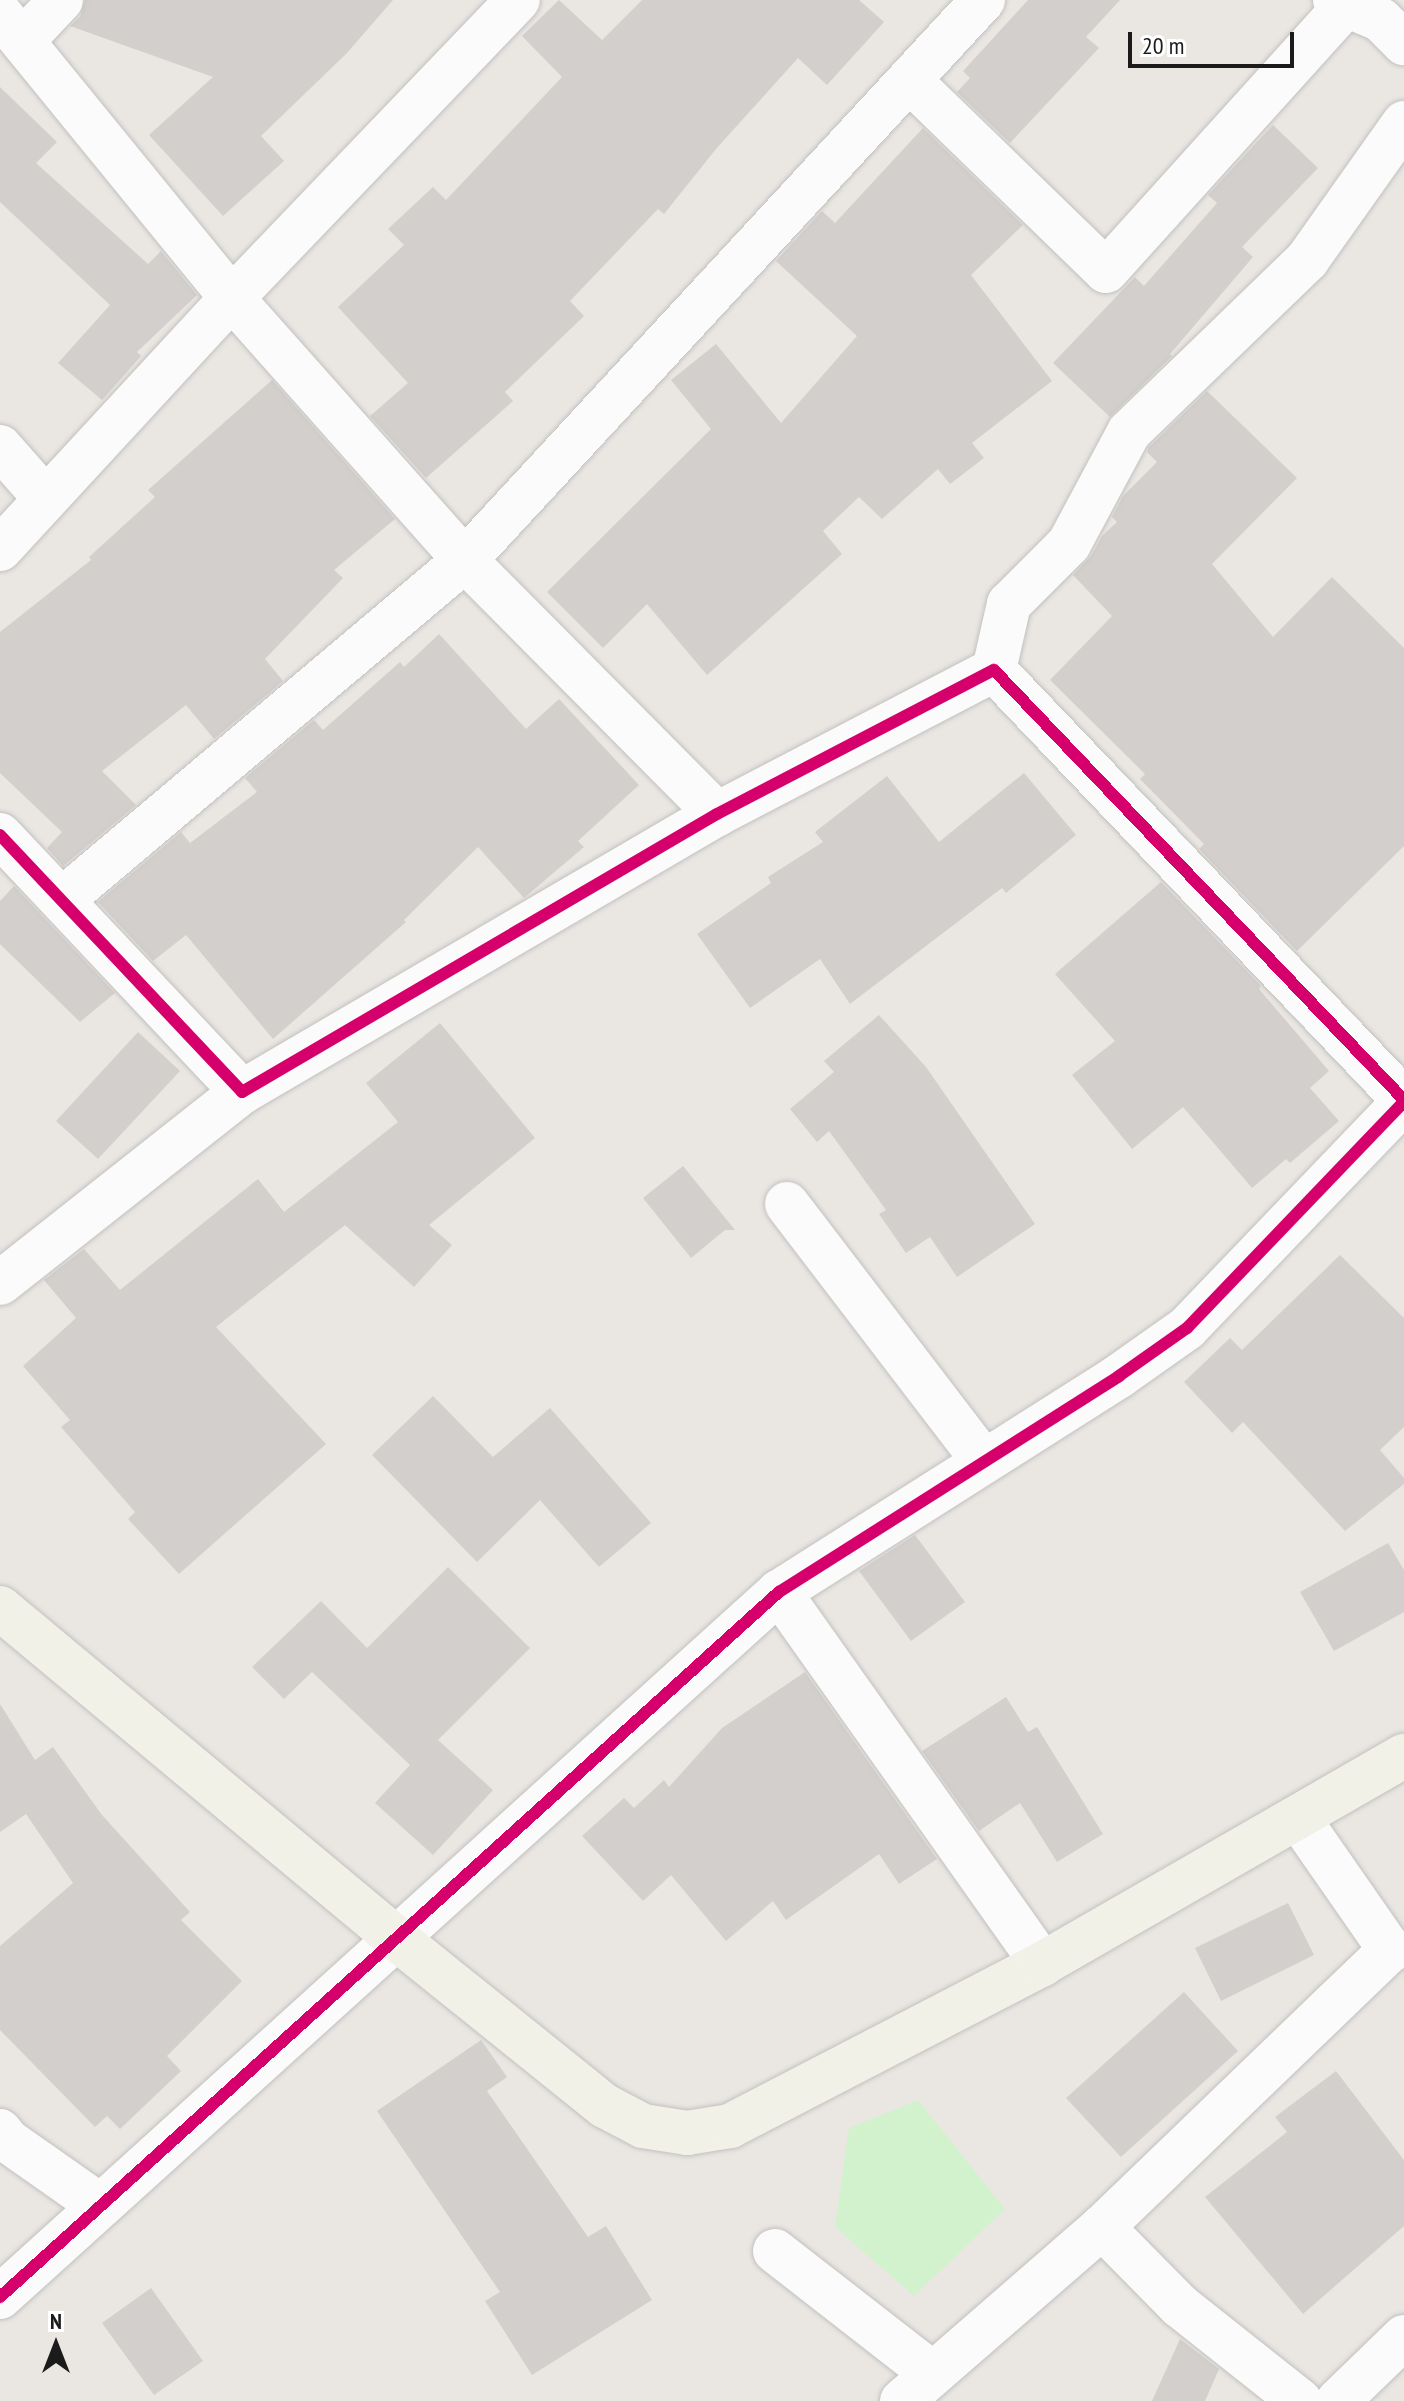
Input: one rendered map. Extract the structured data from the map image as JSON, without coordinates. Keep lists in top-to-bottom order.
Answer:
{
  "scale_bar": "20 m",
  "north": "top"
}
